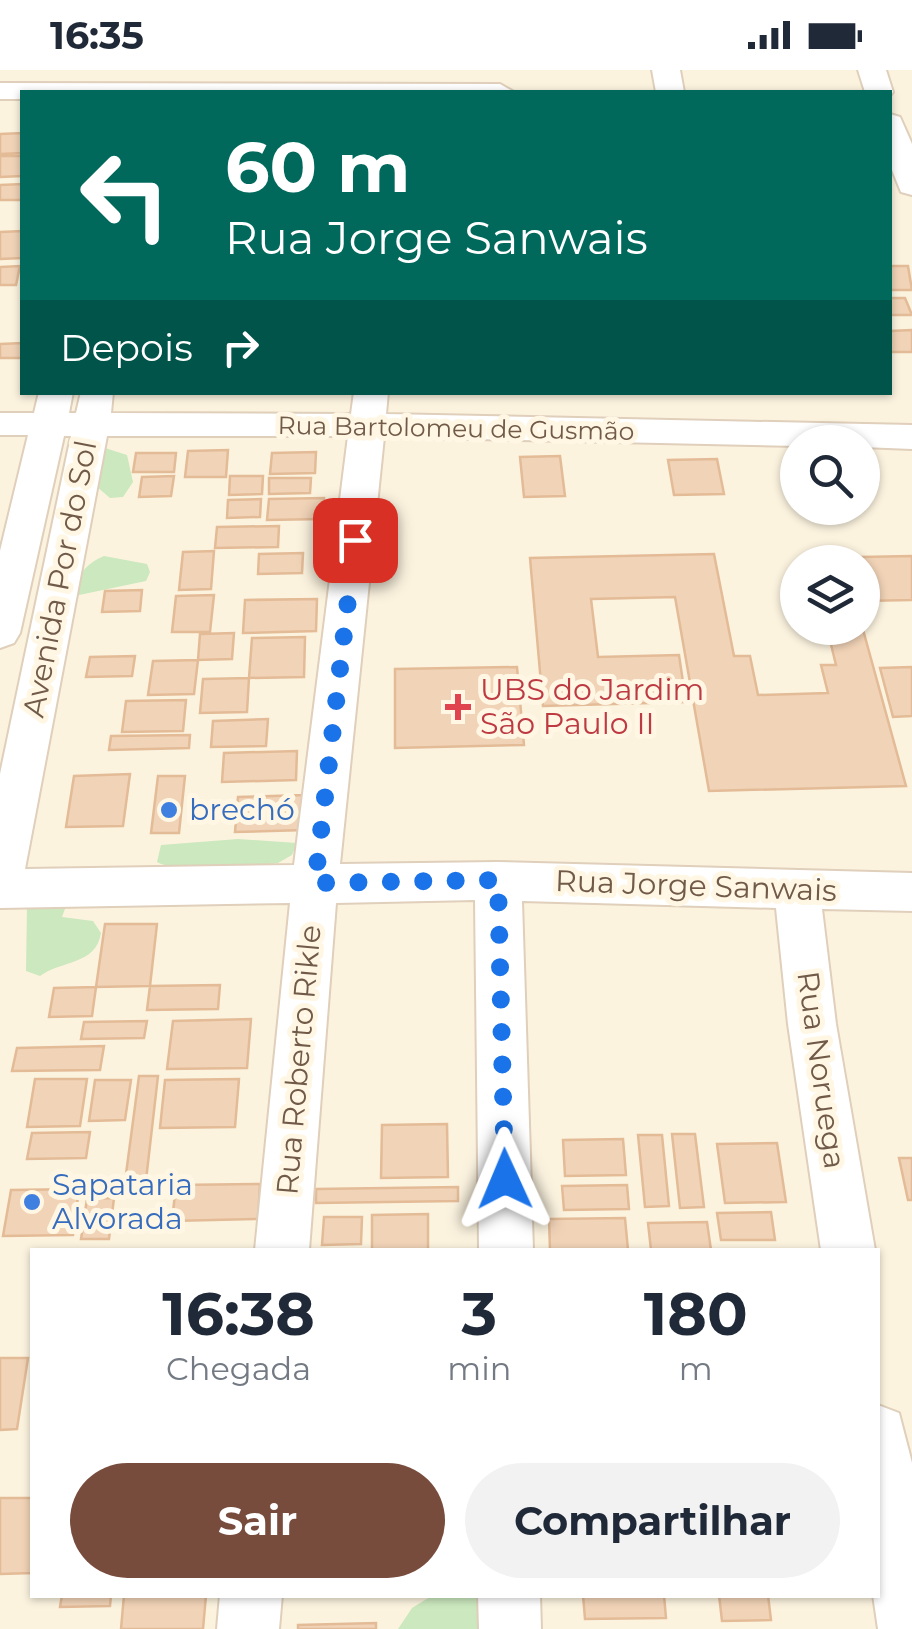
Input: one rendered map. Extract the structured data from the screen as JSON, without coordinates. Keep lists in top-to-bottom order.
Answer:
{
  "streets": {
    "street": [
      "Rua Bartolomeu de Gusmão",
      "Avenida Por do Sol",
      "Rua Jorge Sanwais",
      "Rua Roberto Rikle",
      "Rua Noruega"
    ]
  },
  "crossings": [
    ["Rua Bartolomeu de Gusmão", "Avenida Por do Sol"],
    ["Rua Bartolomeu de Gusmão", "Rua Roberto Rikle"],
    ["Avenida Por do Sol", "Rua Jorge Sanwais"],
    ["Rua Jorge Sanwais", "Rua Roberto Rikle"],
    ["Rua Jorge Sanwais", "Rua Noruega"]
  ],
  "places": {
    "health": ["UBS do Jardim São Paulo II"],
    "other": ["brechó", "Sapataria Alvorada"]
  },
  "page": {
    "status": "16:35",
    "turn": ["60 m", "Rua Jorge Sanwais"],
    "then": "Depois",
    "eta": [
      "16:38",
      "Chegada",
      "3",
      "min",
      "180",
      "m"
    ],
    "buttons": ["Sair", "Compartilhar"]
  }
}
